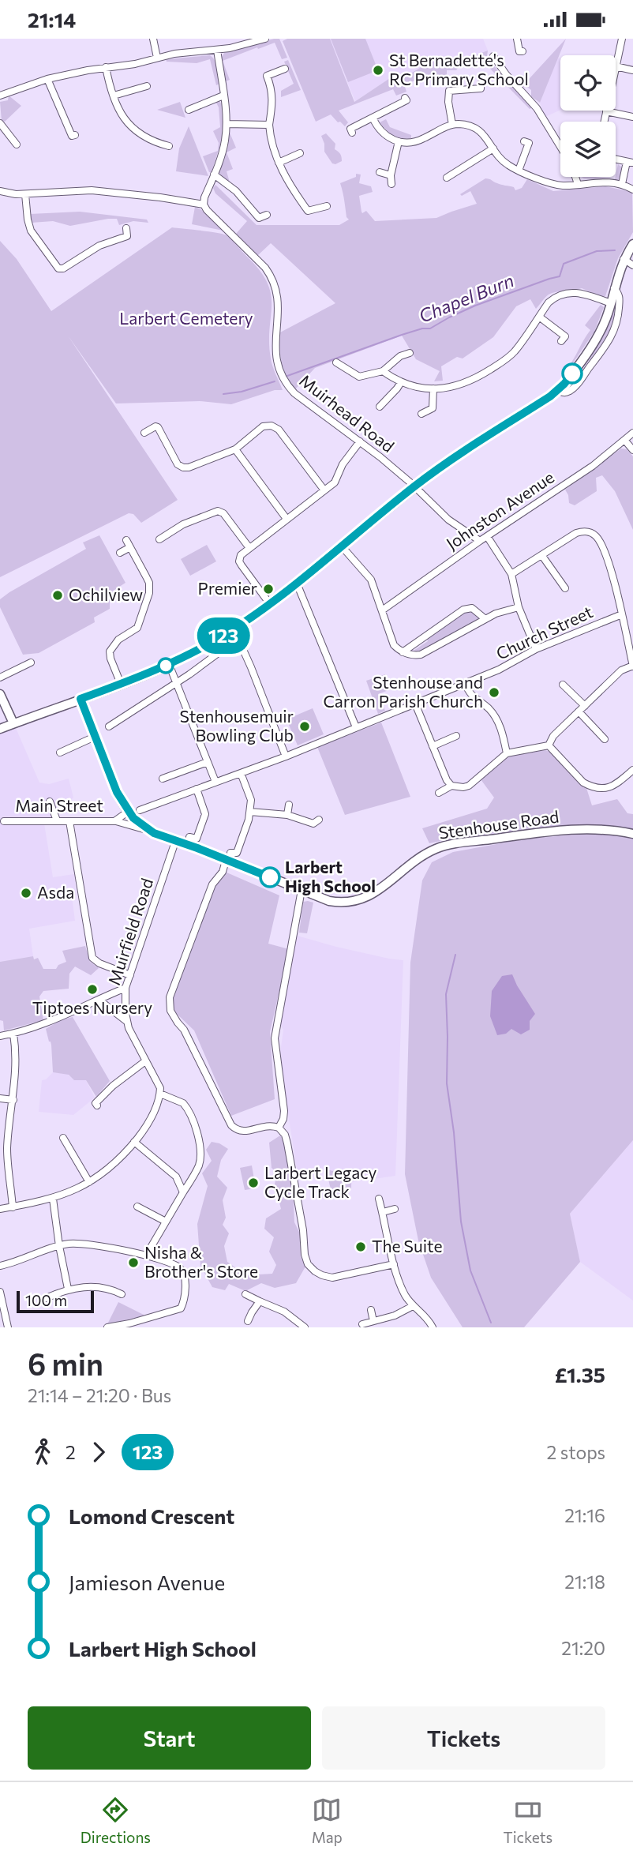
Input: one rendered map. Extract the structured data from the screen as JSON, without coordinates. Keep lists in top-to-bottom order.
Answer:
{
  "streets": {
    "main road": ["Main Street", "Stenhouse Road"],
    "street": [
      "Muirhead Road",
      "Johnston Avenue",
      "Church Street",
      "Muirfield Road"
    ]
  },
  "crossings": [
    ["Muirhead Road", "Johnston Avenue"],
    ["Main Street", "Stenhouse Road"],
    ["Main Street", "Muirfield Road"]
  ],
  "water": ["Chapel Burn"],
  "parks": ["Larbert Cemetery"],
  "places": [
    "St Bernadette's RC Primary School",
    "Premier",
    "Ochilview",
    "Stenhouse and Carron Parish Church",
    "Stenhousemuir Bowling Club",
    "Larbert High School",
    "Asda",
    "Tiptoes Nursery",
    "Larbert Legacy Cycle Track",
    "The Suite",
    "Nisha & Brother's Store"
  ],
  "lines": ["bus line 123"],
  "scale_bar": "100 m",
  "page": {
    "status": "21:14",
    "on_map": "123",
    "scale": "100 m",
    "heading": ["6 min", "21:14 – 21:20 · Bus", "£1.35"],
    "legs": ["2", "123", "2 stops"],
    "list": [
      {
        "name": "Lomond Crescent",
        "value": "21:16"
      },
      {
        "name": "Jamieson Avenue",
        "value": "21:18"
      },
      {
        "name": "Larbert High School",
        "value": "21:20"
      }
    ],
    "buttons": ["Start", "Tickets"],
    "tabs": ["Directions", "Map", "Tickets"]
  }
}
